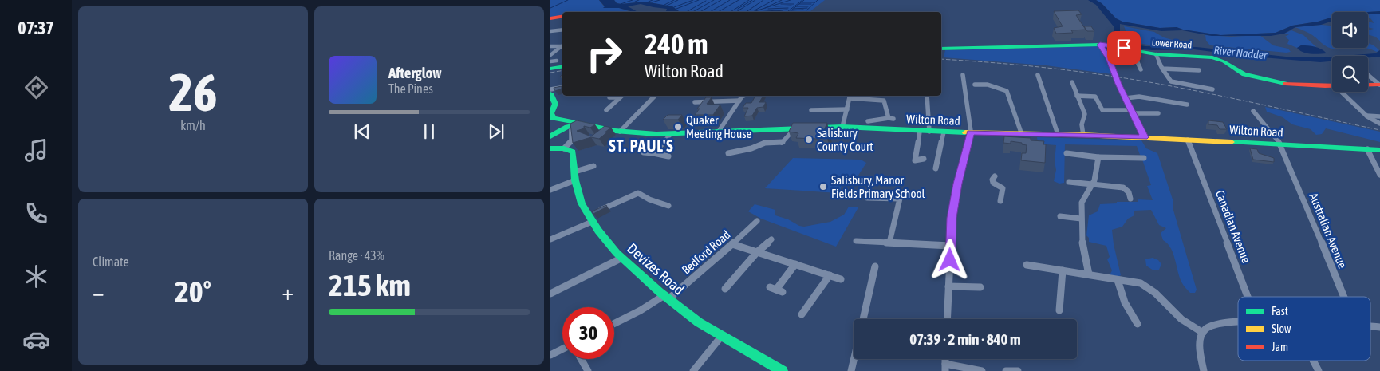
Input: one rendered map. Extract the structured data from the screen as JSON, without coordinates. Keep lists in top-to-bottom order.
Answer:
{
  "streets": {
    "main road": ["Lower Road", "Wilton Road", "Devizes Road"],
    "street": ["Canadian Avenue", "Australian Avenue", "Bedford Road"]
  },
  "crossings": [
    ["Wilton Road", "Canadian Avenue"],
    ["Wilton Road", "Australian Avenue"],
    ["Bedford Road", "Devizes Road"]
  ],
  "districts": ["ST. PAUL'S"],
  "water": ["River Nadder"],
  "places": ["Quaker Meeting House", "Salisbury County Court", "Salisbury, Manor Fields Primary School"],
  "legend": ["Fast", "Slow", "Jam"],
  "page": {
    "tabs": "07:37",
    "tile": [
      ["26", "km/h"],
      "Climate",
      ["Range · 43%", "215 km"]
    ],
    "turn": ["240 m", "Wilton Road"],
    "song": ["Afterglow", "The Pines"],
    "heat": ["−", "20°", "+"],
    "limit": "30",
    "trip": "07:39 · 2 min · 840 m"
  }
}
